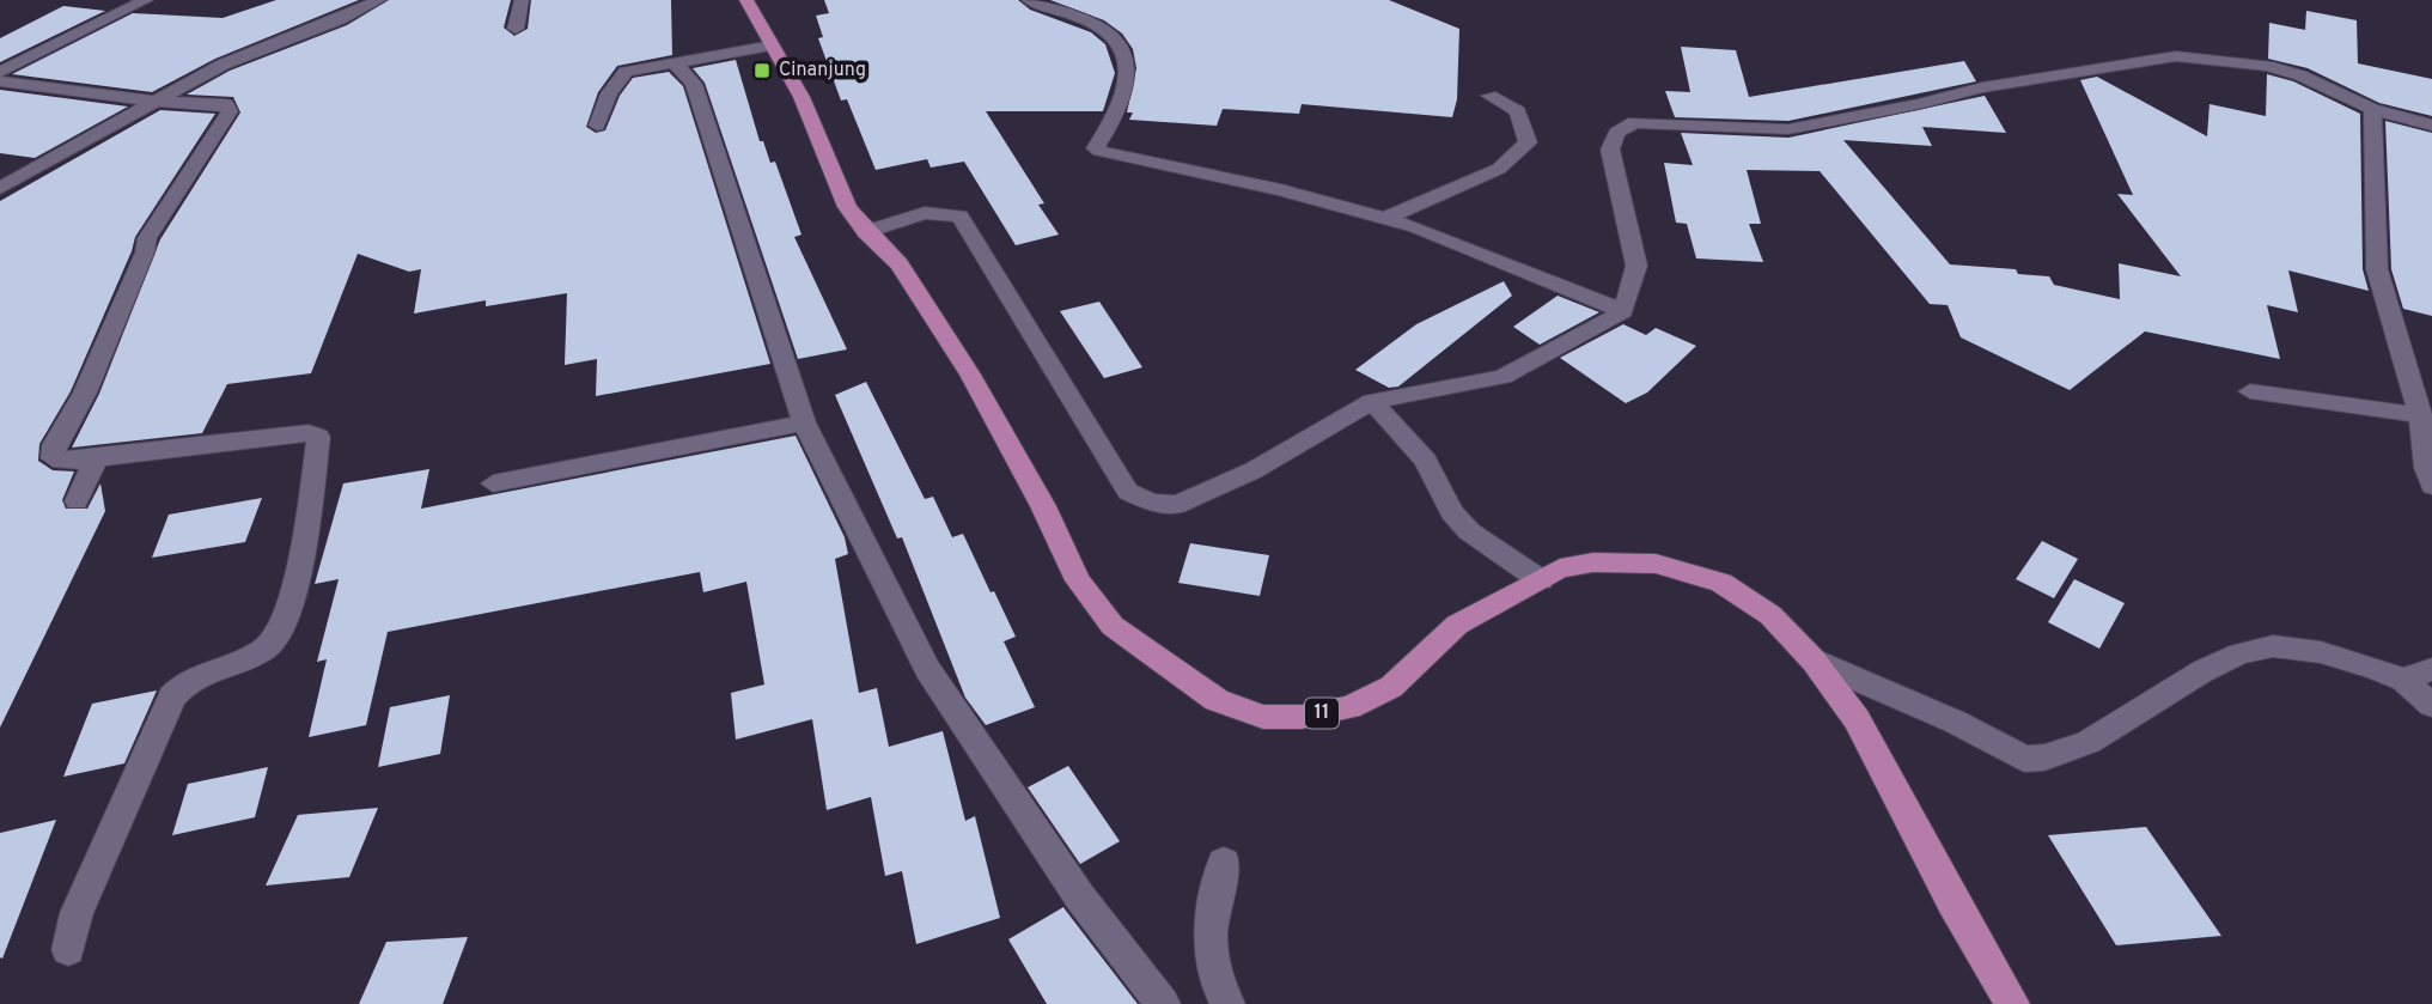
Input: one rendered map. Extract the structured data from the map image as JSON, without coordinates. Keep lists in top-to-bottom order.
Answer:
{
  "streets": {
    "highway": ["11"]
  },
  "places": {
    "transit": ["Cinanjung"]
  }
}
